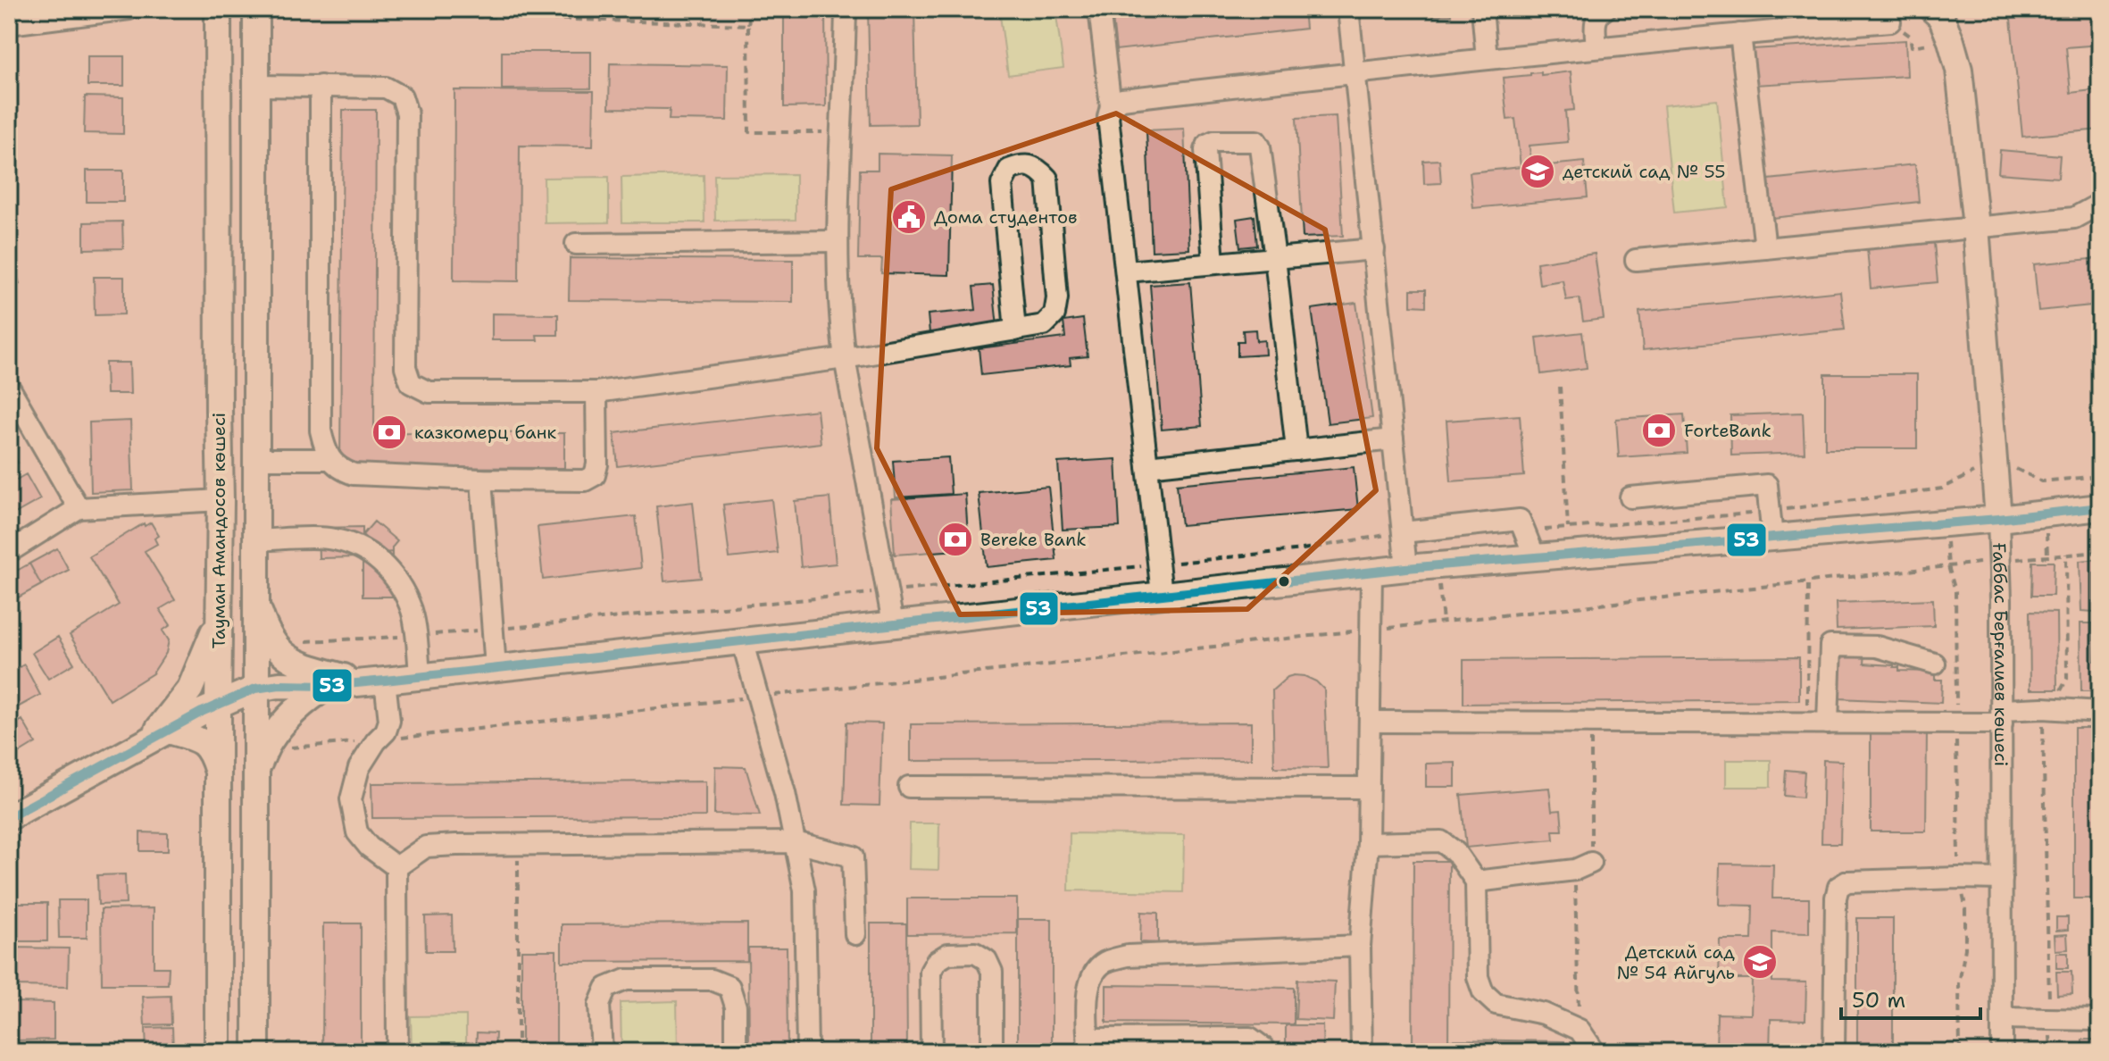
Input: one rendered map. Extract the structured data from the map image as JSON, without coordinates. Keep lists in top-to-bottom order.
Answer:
{
  "streets": {
    "main road": ["Тауман Амандосов көшесі", "Ғаббас Берғалиев көшесі"]
  },
  "places": {
    "school or university": ["детский сад № 55", "Детский сад № 54 Айгуль"],
    "public building": ["Дома студентов"],
    "bank": ["ForteBank", "казкомерц банк", "Bereke Bank"]
  },
  "lines": ["transit line 53"],
  "scale_bar": "50 m"
}
